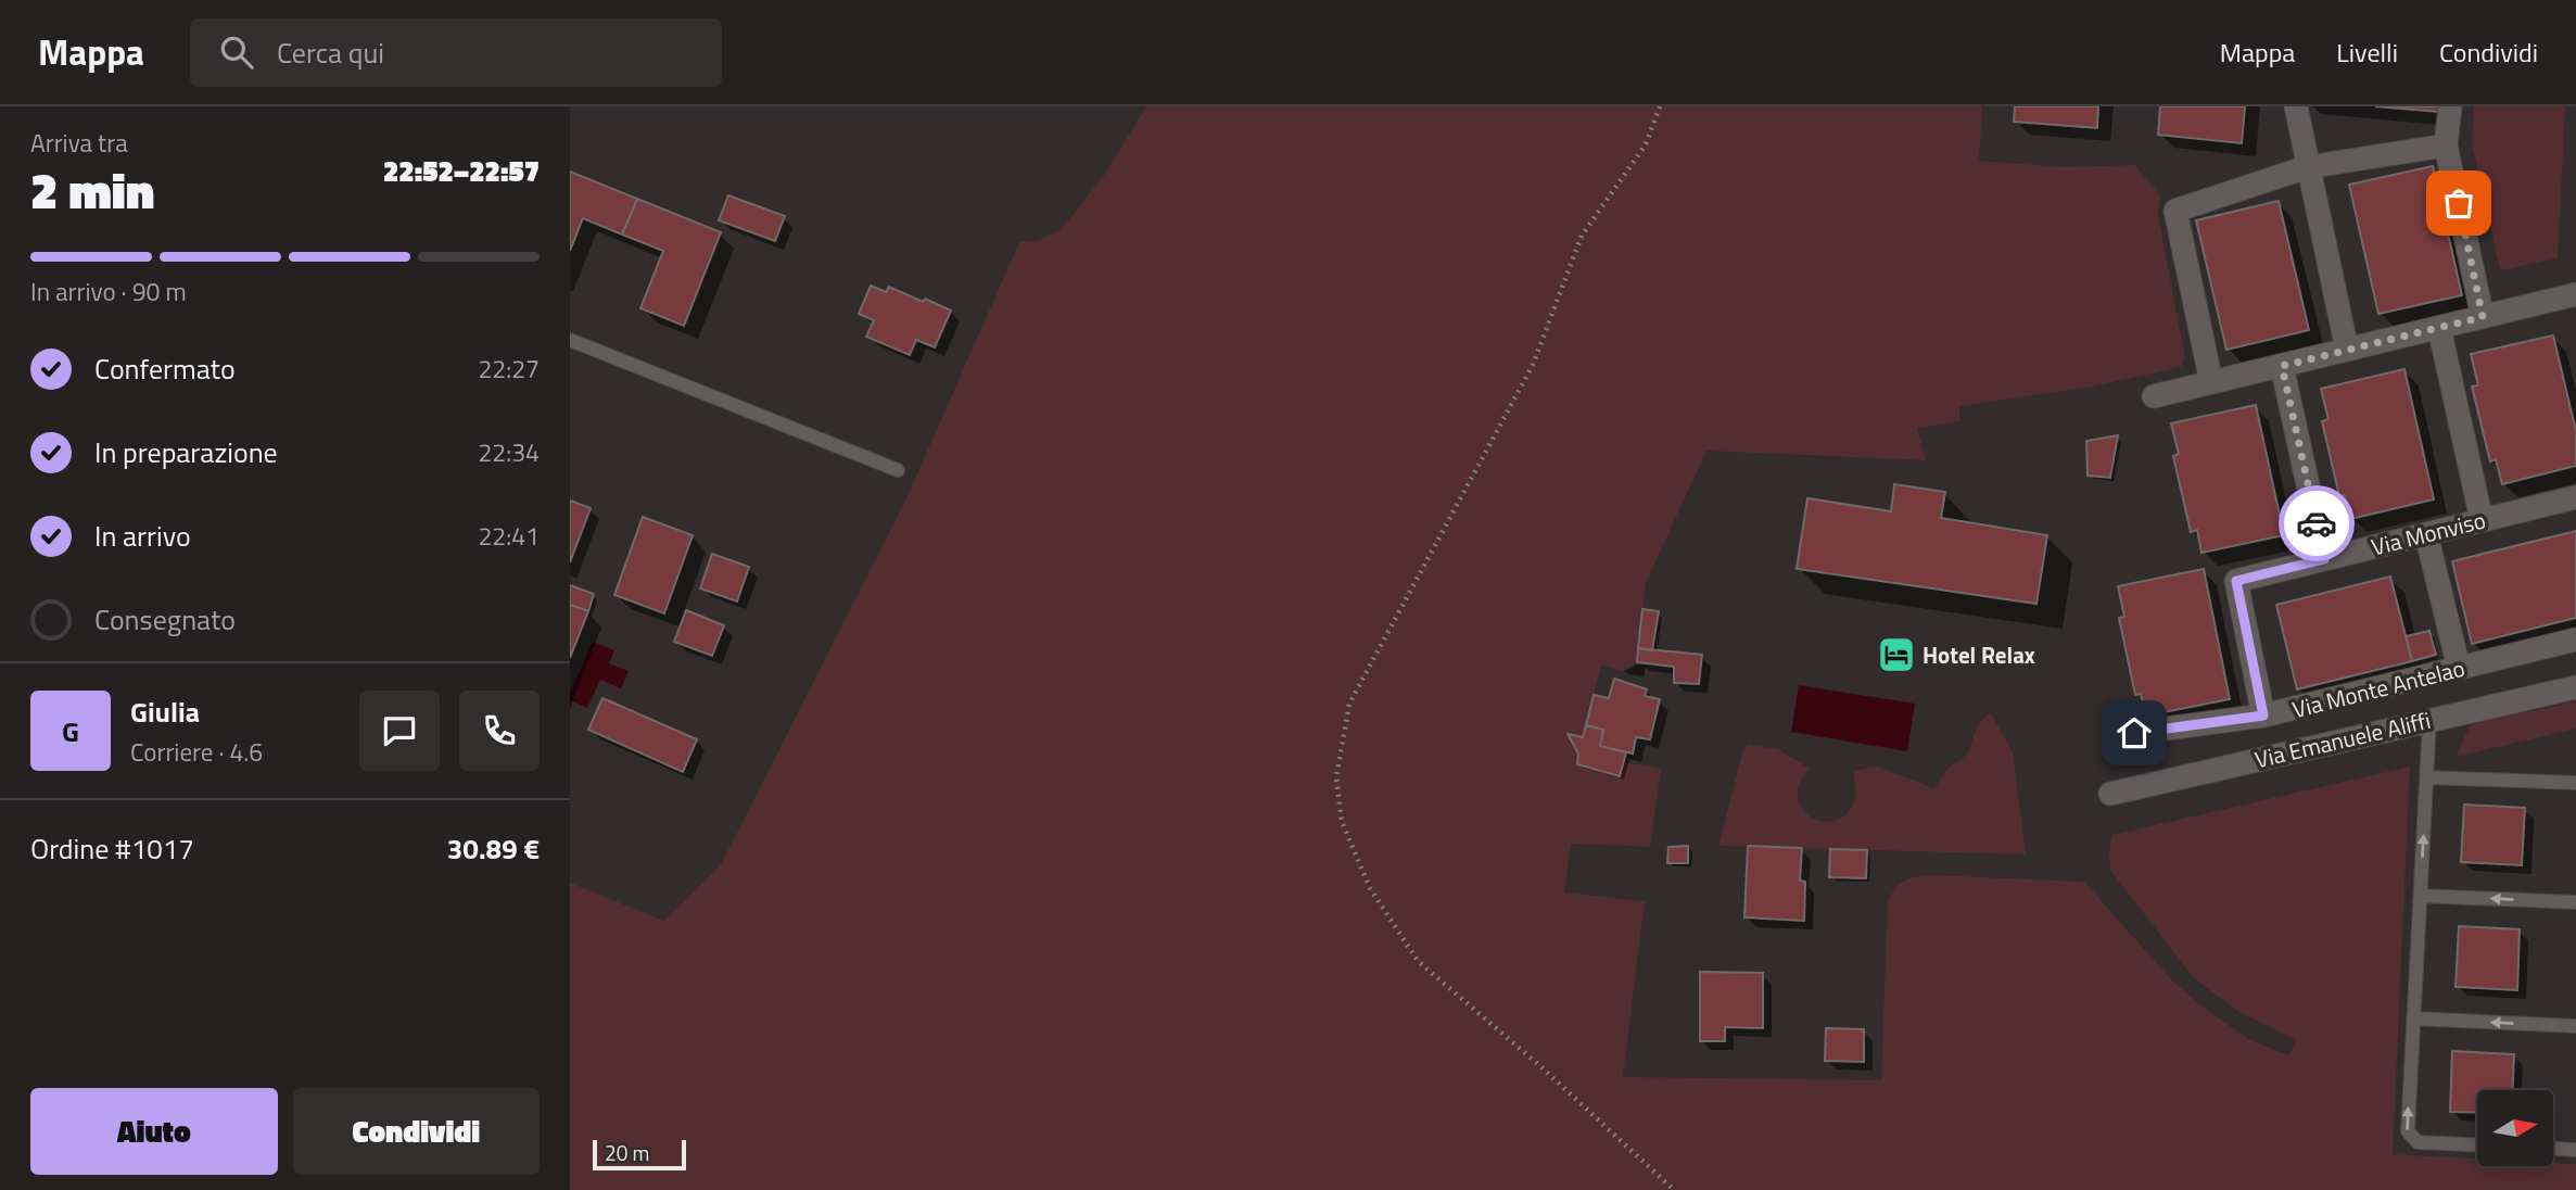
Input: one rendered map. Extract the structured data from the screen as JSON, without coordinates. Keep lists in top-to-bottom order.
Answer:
{
  "streets": {
    "street": ["Via Monviso", "Via Monte Antelao", "Via Emanuele Aliffi"]
  },
  "crossings": [
    ["Via Monviso", "Via Monte Antelao"]
  ],
  "places": {
    "hotel": ["Hotel Relax"]
  },
  "scale_bar": "20 m",
  "north": "right",
  "page": {
    "header": "Mappa",
    "search": "Cerca qui",
    "nav": ["Mappa", "Livelli", "Condividi"],
    "heading": ["2 min", "Arriva tra", "22:52–22:57"],
    "panel": [
      "Giulia",
      "Corriere · 4.6",
      "Ordine #1017",
      "30.89 €"
    ],
    "bar": "In arrivo · 90 m",
    "list": [
      ["Confermato", "22:27"],
      ["In preparazione", "22:34"],
      ["In arrivo", "22:41"],
      "Consegnato"
    ],
    "round": "G",
    "buttons": ["Aiuto", "Condividi"],
    "scale": "20 m"
  }
}
